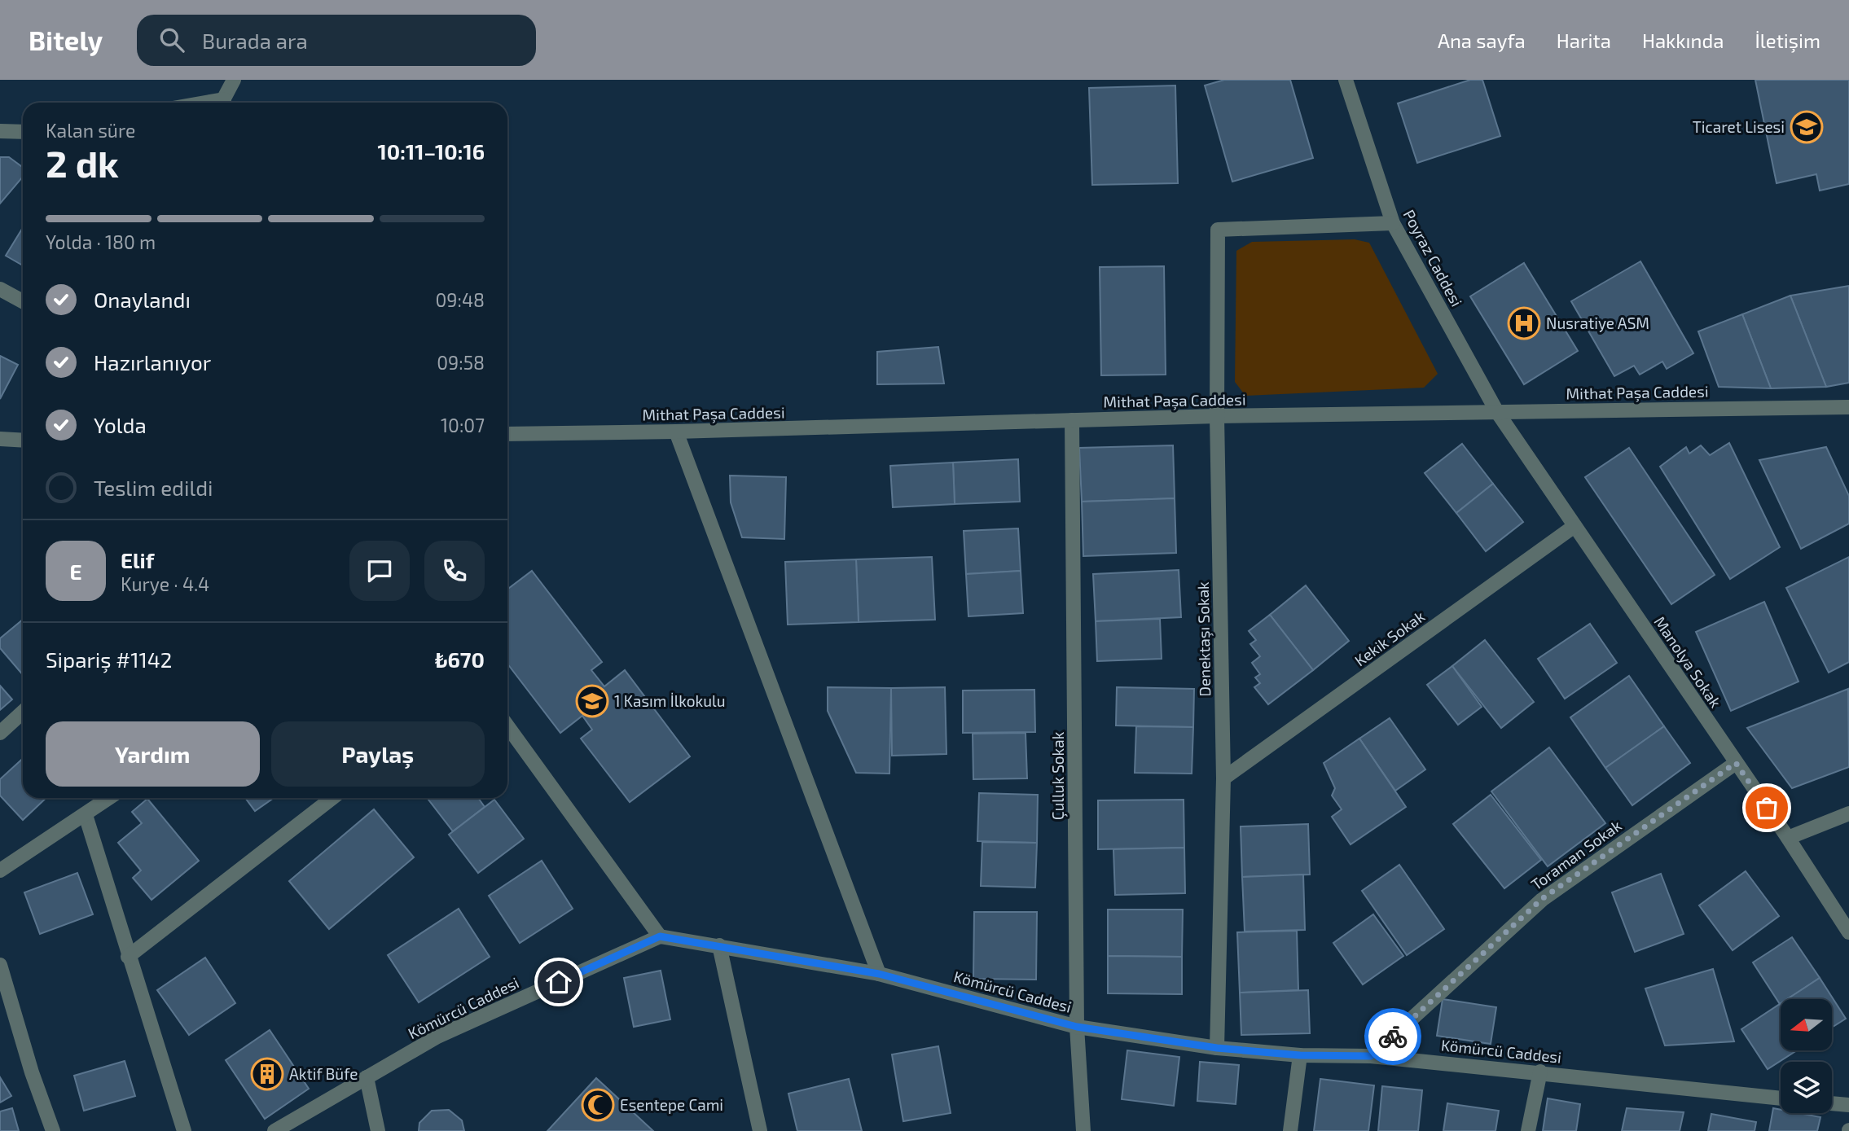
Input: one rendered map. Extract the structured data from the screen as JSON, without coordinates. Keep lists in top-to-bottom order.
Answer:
{
  "streets": {
    "street": [
      "Poyraz Caddesi",
      "Mithat Paşa Caddesi",
      "Kekik Sokak",
      "Denektaşı Sokak",
      "Manolya Sokak",
      "Çulluk Sokak",
      "Toraman Sokak",
      "Kömürcü Caddesi"
    ]
  },
  "crossings": [
    ["Poyraz Caddesi", "Mithat Paşa Caddesi"],
    ["Poyraz Caddesi", "Denektaşı Sokak"],
    ["Poyraz Caddesi", "Manolya Sokak"],
    ["Mithat Paşa Caddesi", "Denektaşı Sokak"],
    ["Mithat Paşa Caddesi", "Manolya Sokak"],
    ["Mithat Paşa Caddesi", "Çulluk Sokak"],
    ["Kekik Sokak", "Denektaşı Sokak"],
    ["Kekik Sokak", "Manolya Sokak"],
    ["Denektaşı Sokak", "Kömürcü Caddesi"],
    ["Manolya Sokak", "Toraman Sokak"],
    ["Çulluk Sokak", "Kömürcü Caddesi"],
    ["Toraman Sokak", "Kömürcü Caddesi"]
  ],
  "places": {
    "school or university": ["Ticaret Lisesi", "1 Kasım İlkokulu"],
    "hospital": ["Nusratiye ASM"],
    "building": ["Aktif Büfe"],
    "mosque": ["Esentepe Cami"]
  },
  "north": "left",
  "page": {
    "header": "Bitely",
    "search": "Burada ara",
    "nav": [
      "Ana sayfa",
      "Harita",
      "Hakkında",
      "İletişim"
    ],
    "heading": ["2 dk", "Kalan süre", "10:11–10:16"],
    "panel": [
      "Elif",
      "Kurye · 4.4",
      "Sipariş #1142",
      "₺670"
    ],
    "bar": "Yolda · 180 m",
    "list": [
      ["Onaylandı", "09:48"],
      ["Hazırlanıyor", "09:58"],
      ["Yolda", "10:07"],
      "Teslim edildi"
    ],
    "round": "E",
    "buttons": ["Yardım", "Paylaş"]
  }
}
